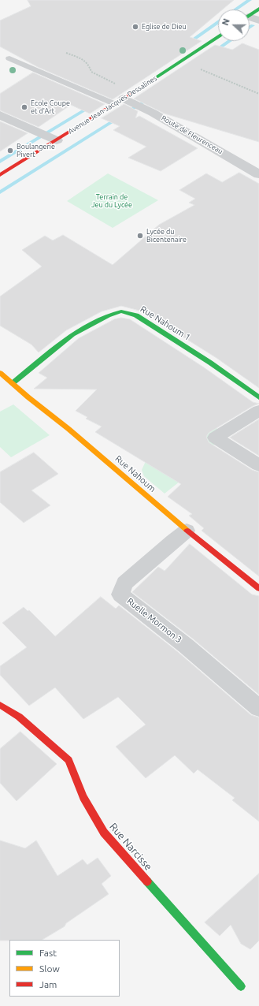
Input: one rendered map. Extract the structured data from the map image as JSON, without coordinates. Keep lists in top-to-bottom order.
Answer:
{
  "streets": {
    "street": [
      "Avenue Jean-Jacques Dessalines",
      "Route de Fleurenceau",
      "Rue Nahoum 1",
      "Rue Nahoum",
      "Ruelle Mormon 3",
      "Rue Narcisse"
    ]
  },
  "crossings": [
    ["Avenue Jean-Jacques Dessalines", "Route de Fleurenceau"],
    ["Rue Nahoum 1", "Rue Nahoum"],
    ["Rue Nahoum", "Ruelle Mormon 3"]
  ],
  "parks": ["Terrain de Jeu du Lycée"],
  "places": [
    "Eglise de Dieu",
    "Ecole Coupe et d'Art",
    "Boulangerie Pivert",
    "Lycée du Bicentenaire"
  ],
  "legend": ["Fast", "Slow", "Jam"],
  "north": "left"
}
